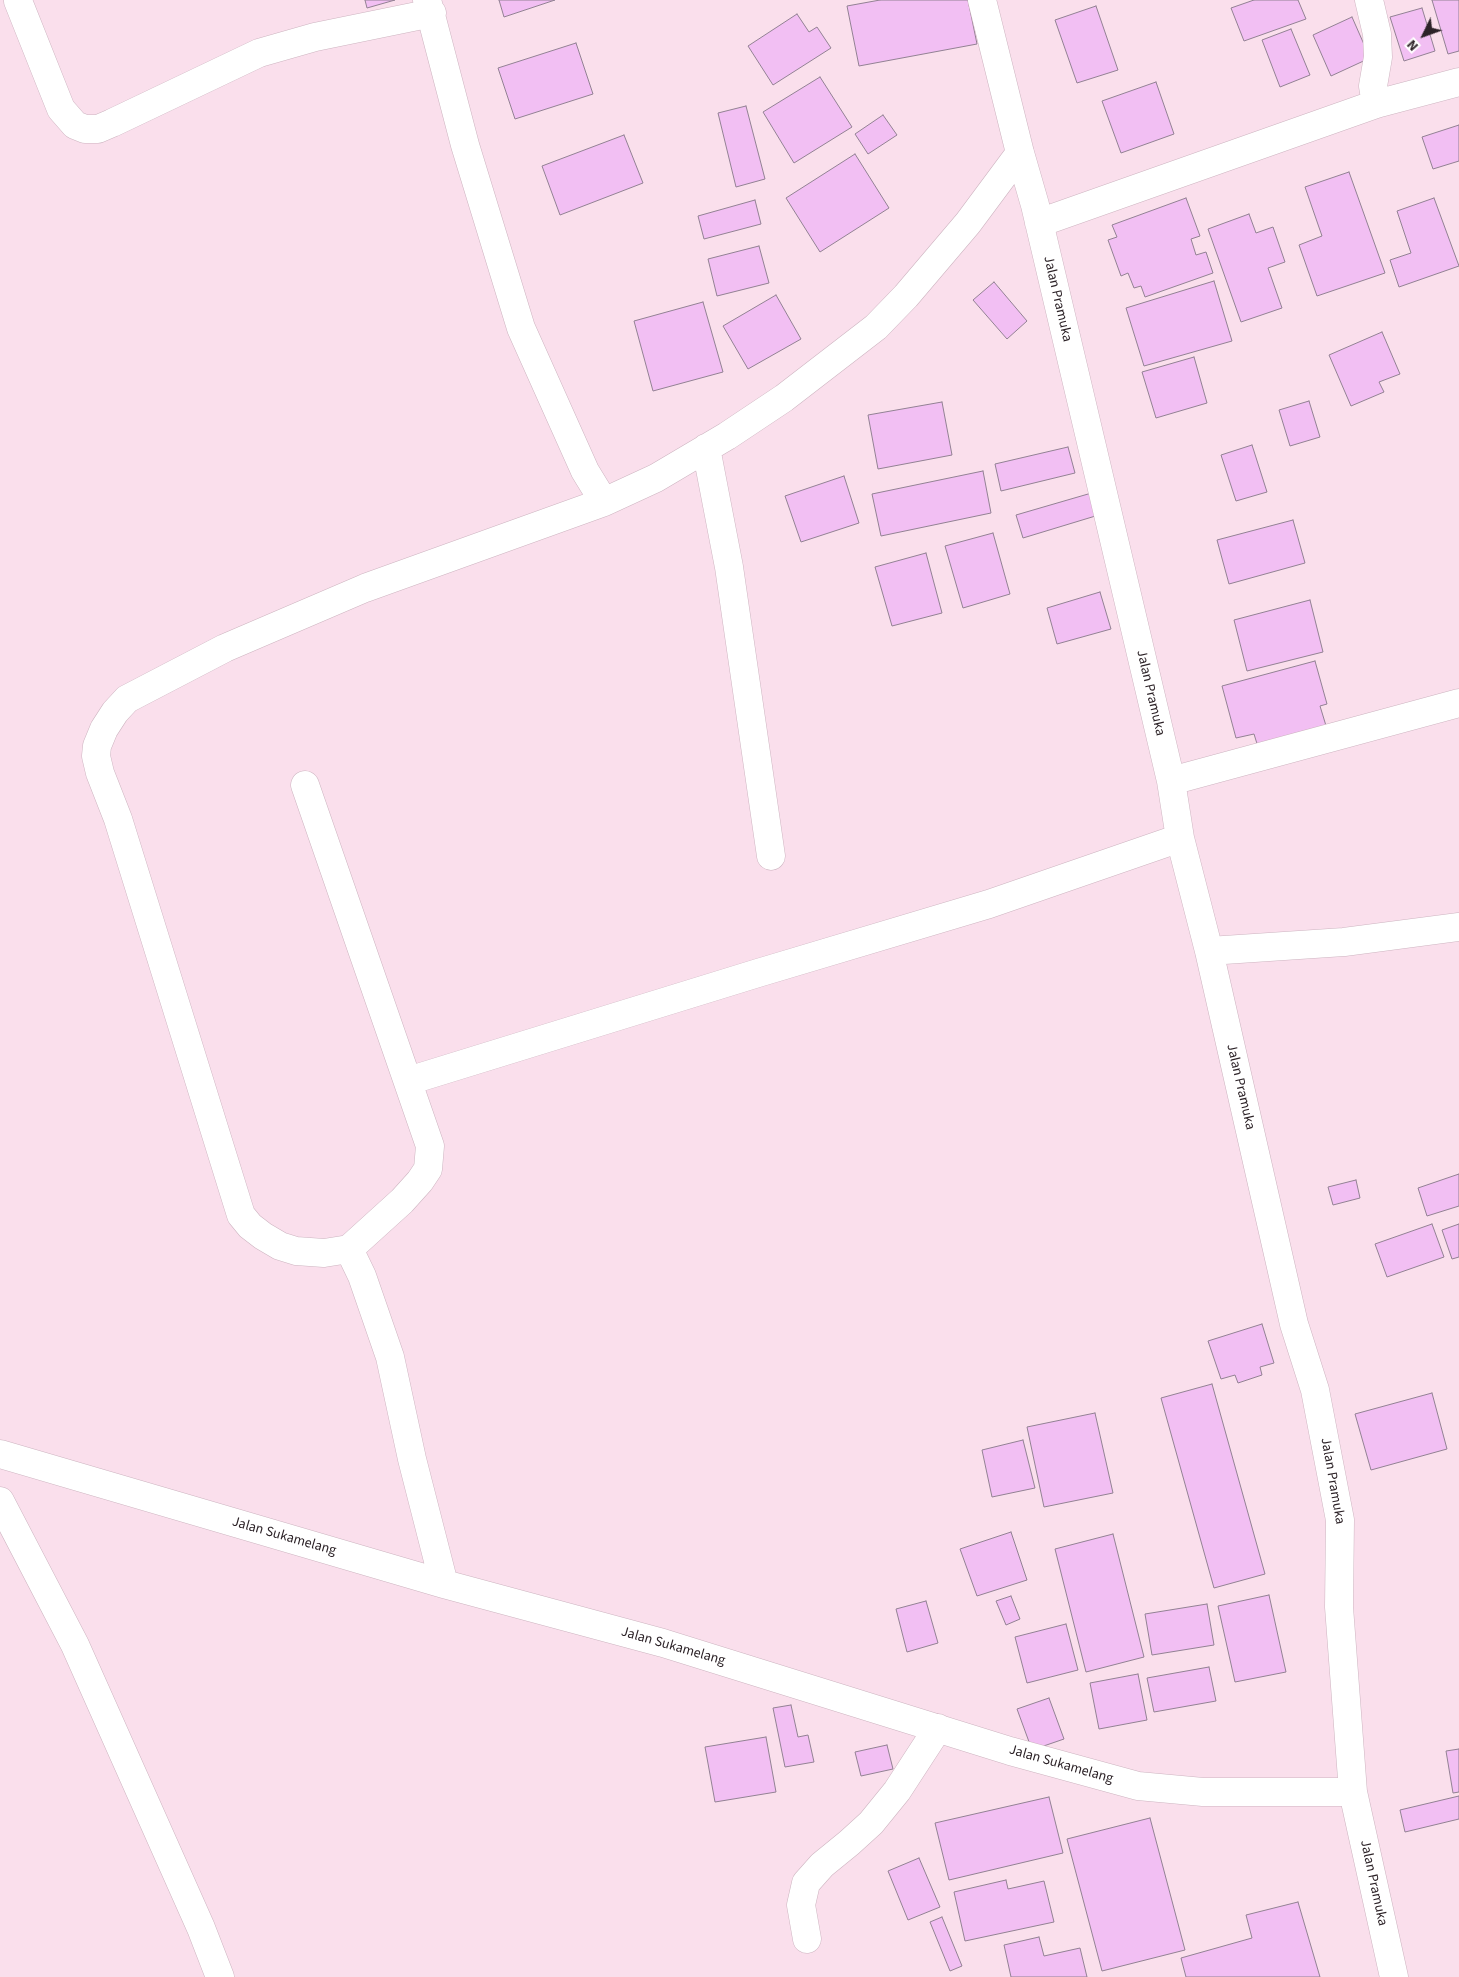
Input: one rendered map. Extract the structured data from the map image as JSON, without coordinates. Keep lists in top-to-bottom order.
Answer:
{
  "streets": {
    "street": ["Jalan Pramuka", "Jalan Sukamelang"]
  },
  "crossings": [
    ["Jalan Pramuka", "Jalan Sukamelang"]
  ],
  "north": "bottom left"
}
